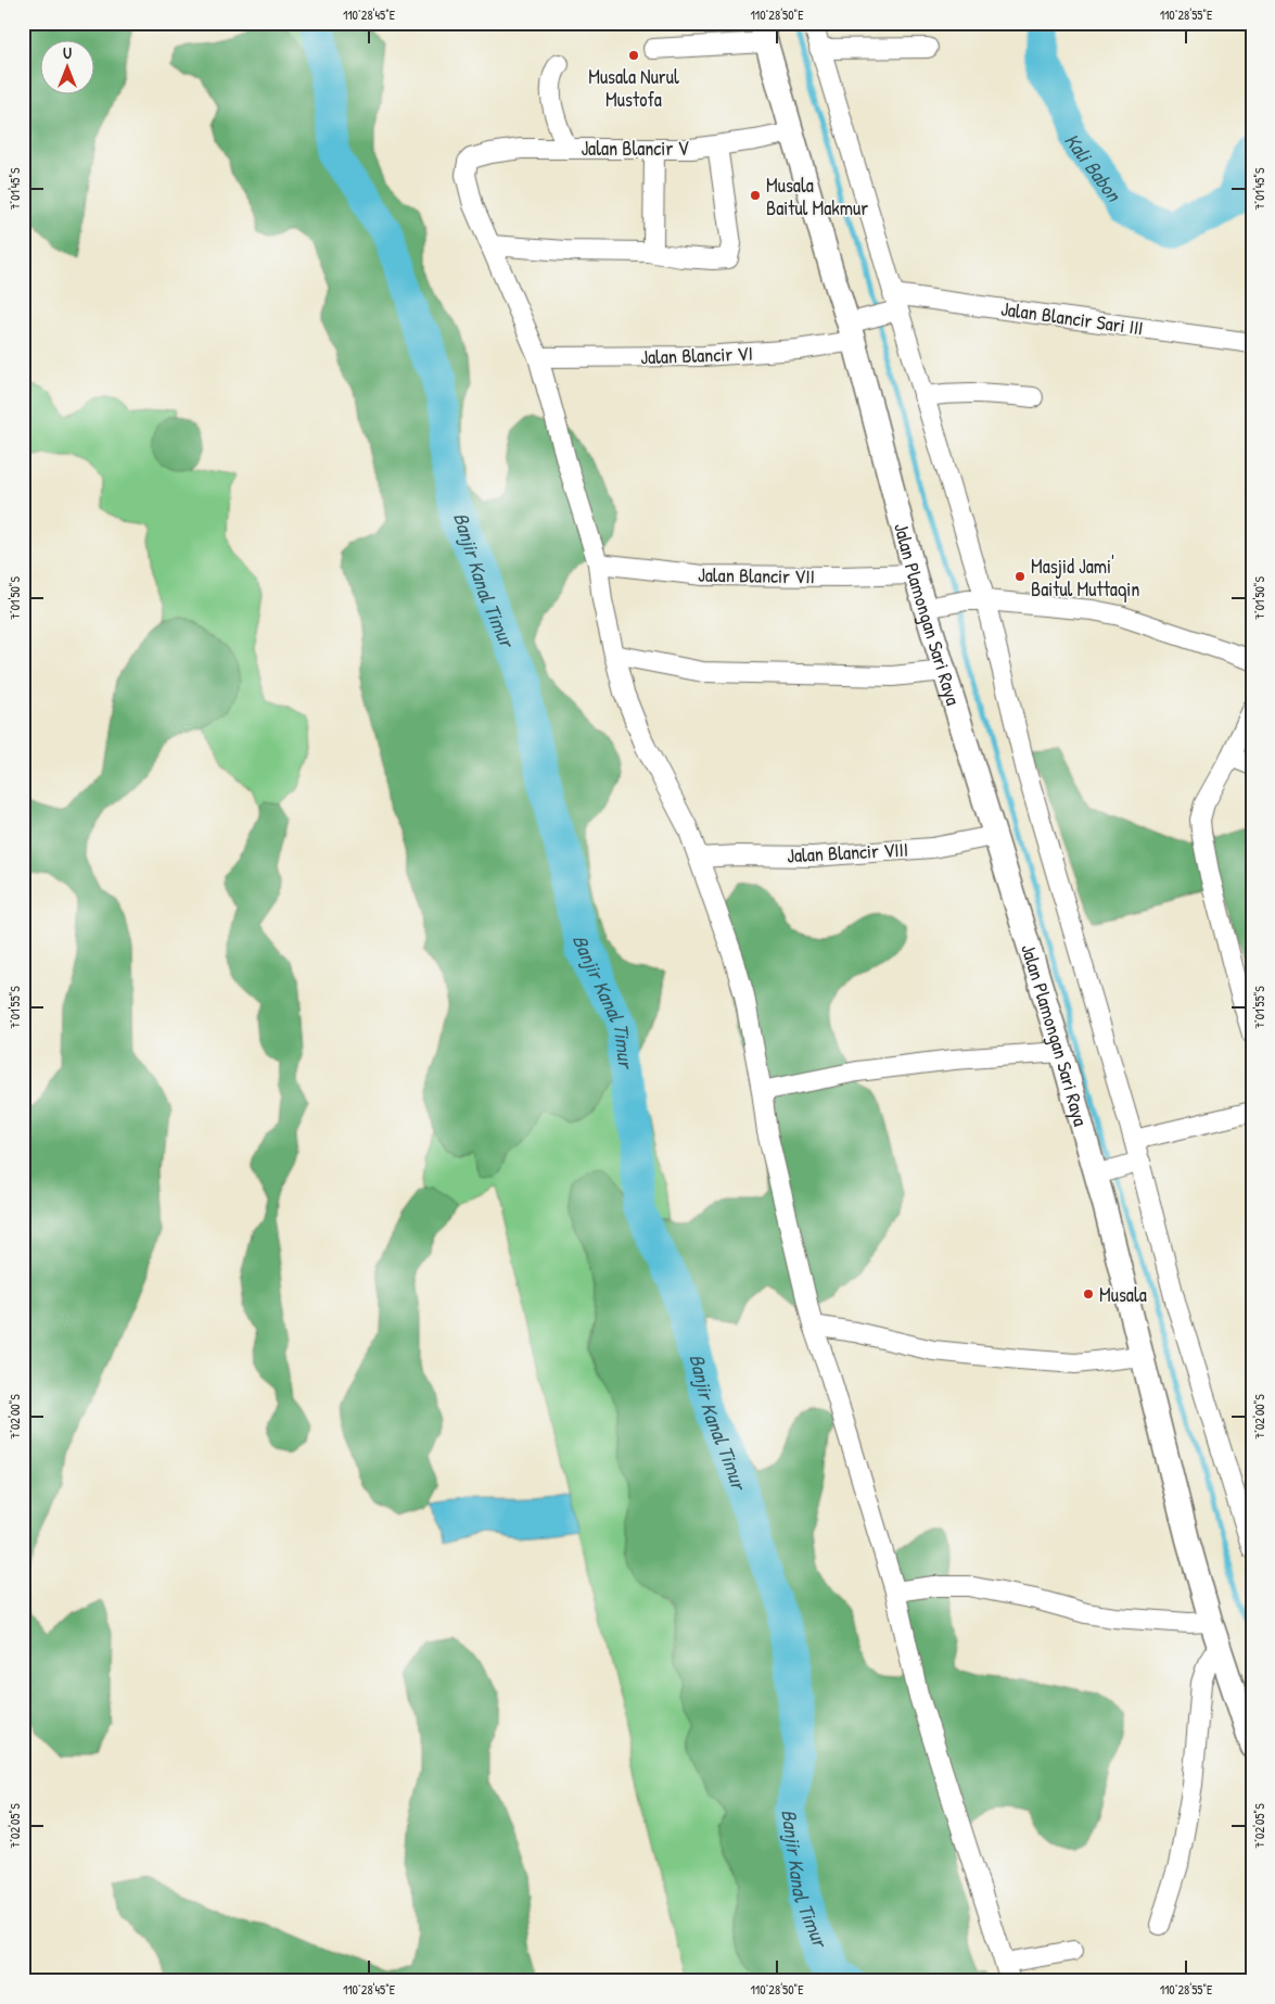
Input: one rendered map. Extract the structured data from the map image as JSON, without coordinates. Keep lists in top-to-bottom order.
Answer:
{
  "streets": {
    "street": [
      "Jalan Blancir V",
      "Jalan Blancir Sari III",
      "Jalan Blancir VI",
      "Jalan Blancir VII",
      "Jalan Plamongan Sari Raya",
      "Jalan Blancir VIII"
    ]
  },
  "crossings": [
    ["Jalan Blancir V", "Jalan Plamongan Sari Raya"],
    ["Jalan Blancir Sari III", "Jalan Blancir VI"],
    ["Jalan Blancir VI", "Jalan Plamongan Sari Raya"],
    ["Jalan Blancir VII", "Jalan Plamongan Sari Raya"],
    ["Jalan Plamongan Sari Raya", "Jalan Blancir VIII"]
  ],
  "water": ["Kali Babon", "Banjir Kanal Timur"],
  "places": [
    "Musala Nurul Mustofa",
    "Musala Baitul Makmur",
    "Masjid Jami' Baitul Muttaqin",
    "Musala"
  ],
  "north": "top",
  "coordinates": [
    "110°28'45\"E",
    "110°28'50\"E",
    "110°28'55\"E",
    "7°01'45\"S",
    "7°01'50\"S",
    "7°01'55\"S",
    "7°02'00\"S",
    "7°02'05\"S"
  ]
}
